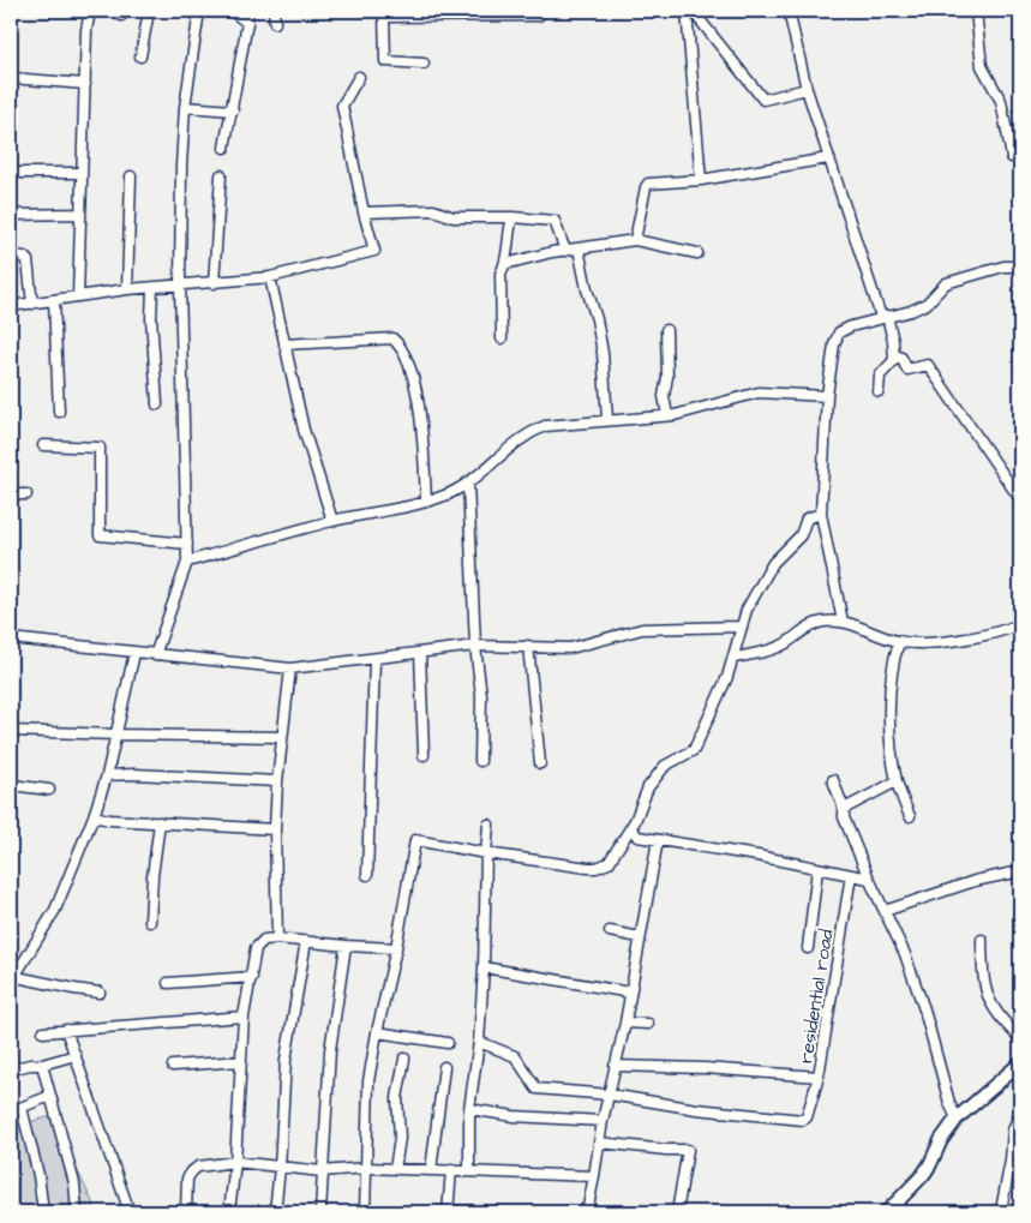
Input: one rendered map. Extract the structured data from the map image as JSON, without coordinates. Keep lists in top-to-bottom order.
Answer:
{
  "streets": {
    "street": ["residential road"]
  }
}
